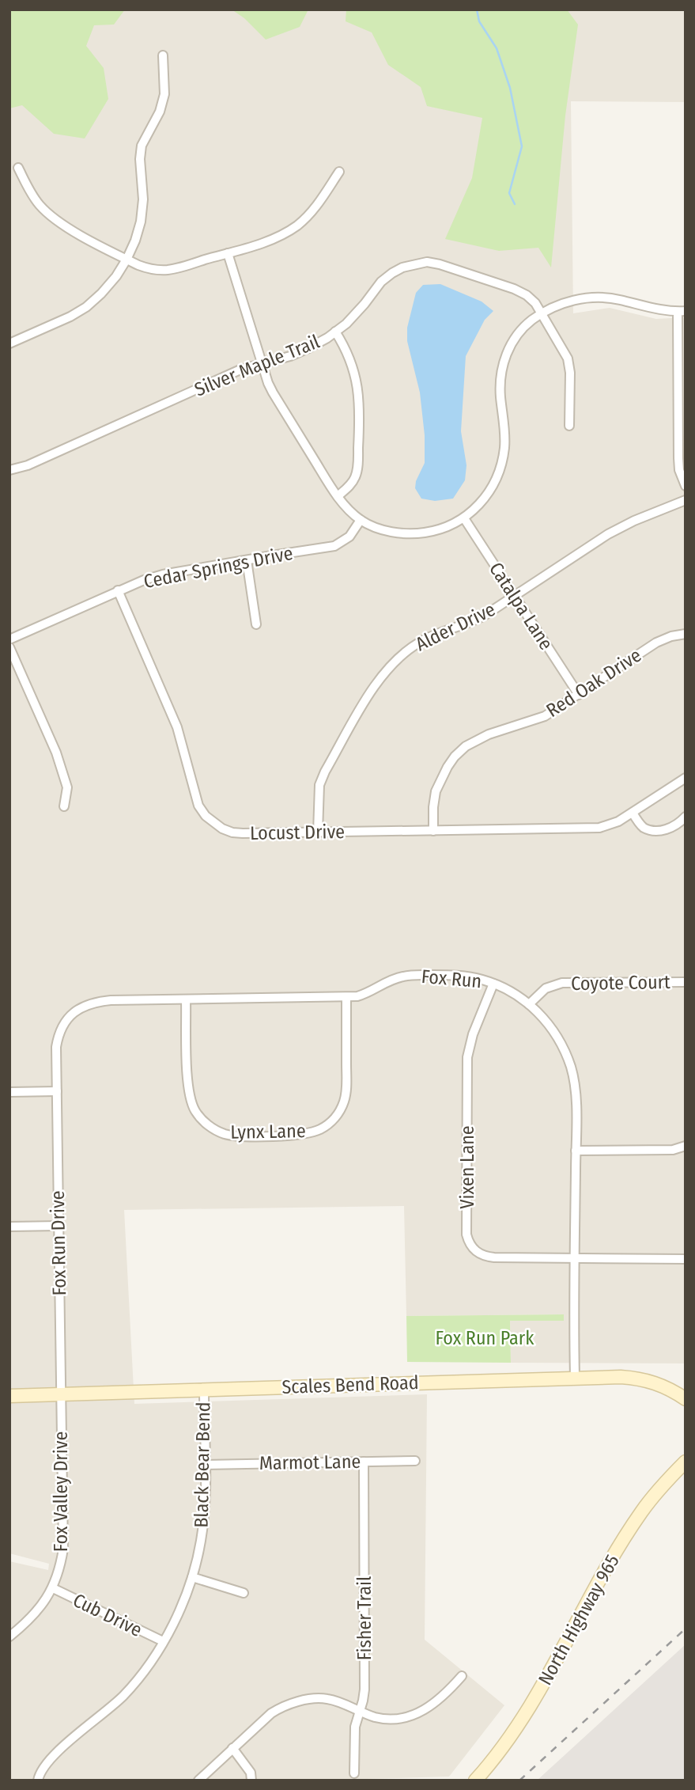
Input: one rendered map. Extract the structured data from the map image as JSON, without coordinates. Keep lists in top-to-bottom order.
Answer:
{
  "streets": {
    "street": [
      "Silver Maple Trail",
      "Cedar Springs Drive",
      "Catalpa Lane",
      "Alder Drive",
      "Red Oak Drive",
      "Locust Drive",
      "Fox Run",
      "Coyote Court",
      "Lynx Lane",
      "Vixen Lane",
      "Fox Run Drive",
      "Scales Bend Road",
      "Marmot Lane",
      "Black Bear Bend",
      "Fox Valley Drive",
      "Cub Drive",
      "Fisher Trail",
      "North Highway 965"
    ]
  },
  "crossings": [
    ["Cedar Springs Drive", "Locust Drive"],
    ["Catalpa Lane", "Alder Drive"],
    ["Catalpa Lane", "Red Oak Drive"],
    ["Alder Drive", "Locust Drive"],
    ["Red Oak Drive", "Locust Drive"],
    ["Fox Run", "Coyote Court"],
    ["Fox Run", "Lynx Lane"],
    ["Fox Run", "Vixen Lane"],
    ["Fox Run", "Fox Run Drive"],
    ["Fox Run", "Scales Bend Road"],
    ["Fox Run Drive", "Scales Bend Road"],
    ["Fox Run Drive", "Fox Valley Drive"],
    ["Scales Bend Road", "Black Bear Bend"],
    ["Scales Bend Road", "Fox Valley Drive"],
    ["Marmot Lane", "Black Bear Bend"],
    ["Marmot Lane", "Fisher Trail"],
    ["Black Bear Bend", "Cub Drive"],
    ["Fox Valley Drive", "Cub Drive"]
  ],
  "parks": ["Fox Run Park"]
}
